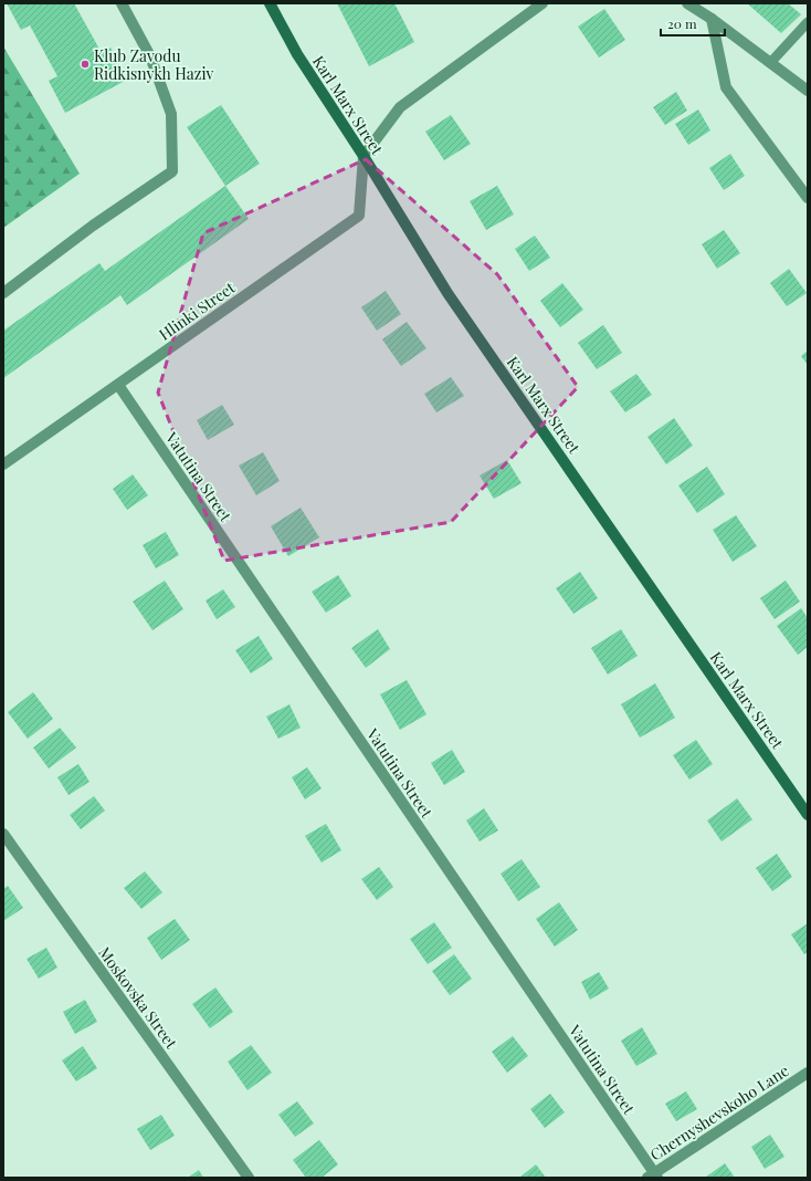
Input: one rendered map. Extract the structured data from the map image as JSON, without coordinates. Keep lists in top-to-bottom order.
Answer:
{
  "streets": {
    "street": [
      "Karl Marx Street",
      "Hlinki Street",
      "Vatutina Street",
      "Moskovska Street",
      "Chernyshevskoho Lane"
    ]
  },
  "crossings": [
    ["Karl Marx Street", "Hlinki Street"],
    ["Hlinki Street", "Vatutina Street"],
    ["Vatutina Street", "Chernyshevskoho Lane"]
  ],
  "places": ["Klub Zavodu Ridkisnykh Haziv"],
  "scale_bar": "20 m"
}
